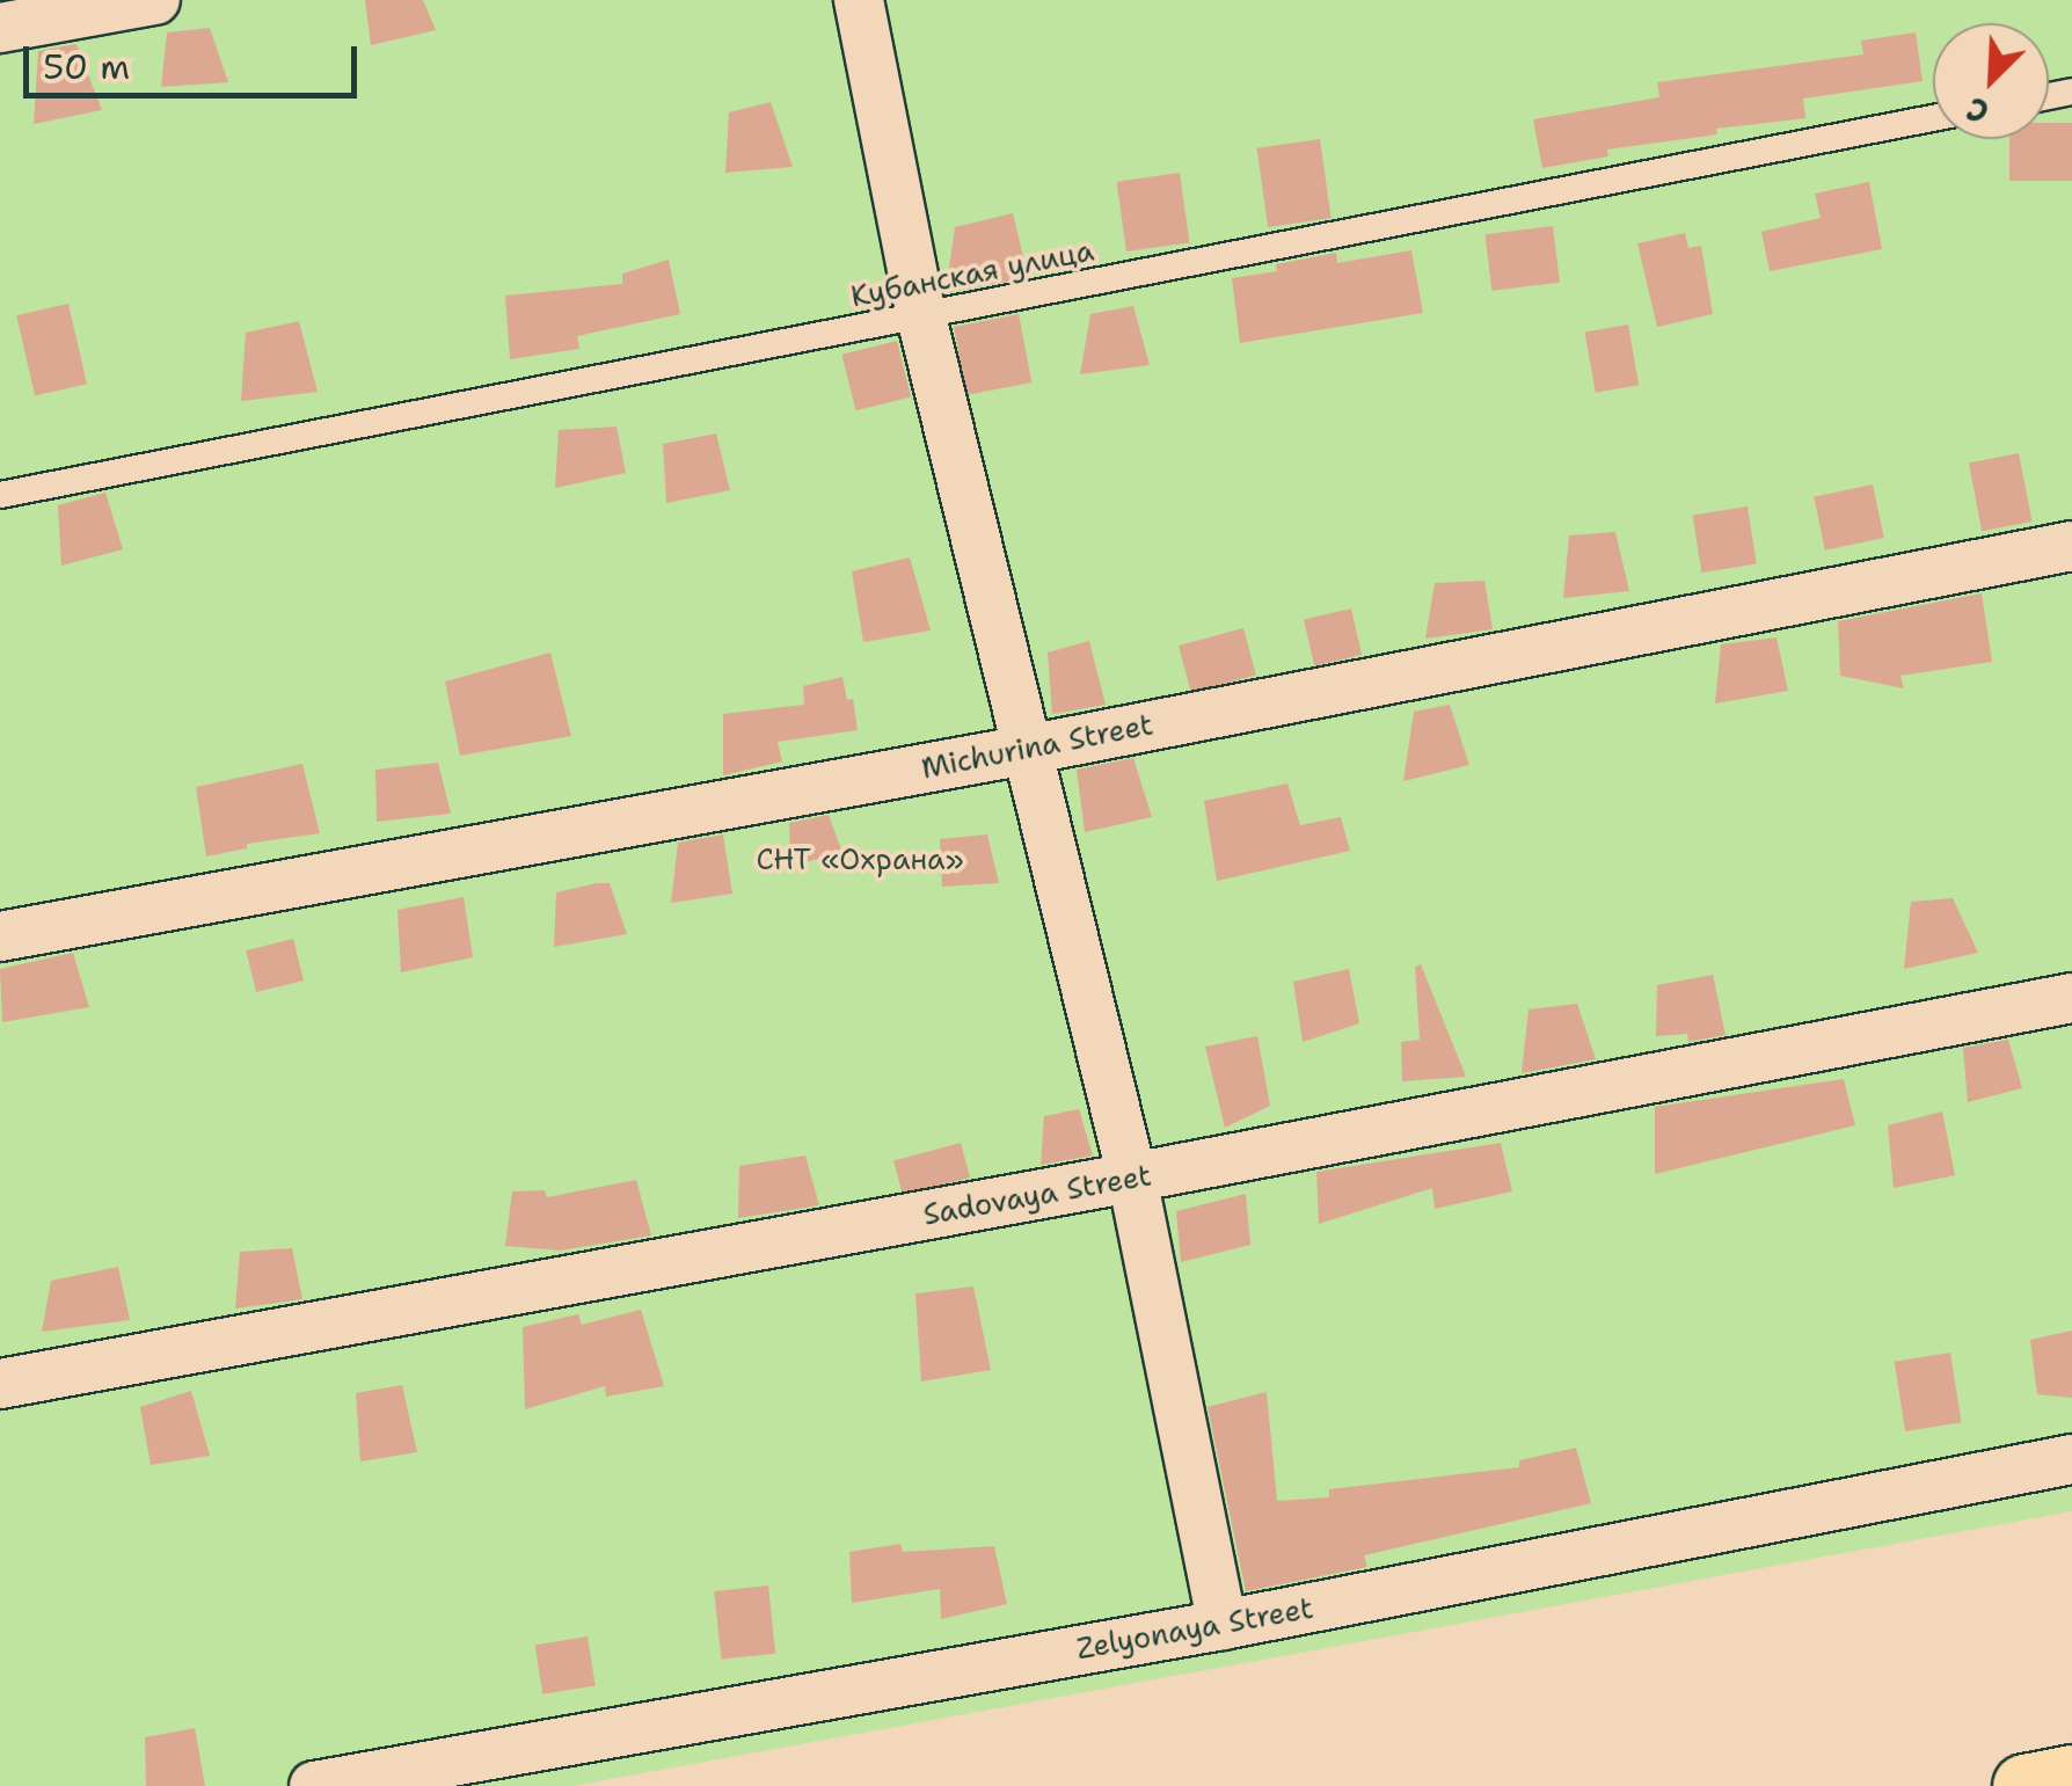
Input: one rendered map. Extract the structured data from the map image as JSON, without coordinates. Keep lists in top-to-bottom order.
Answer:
{
  "streets": {
    "street": ["Michurina Street", "Sadovaya Street", "Zelyonaya Street"],
    "lane": ["Кубанская улица"]
  },
  "parks": ["СНТ «Охрана»"],
  "scale_bar": "50 m",
  "north": "bottom left"
}
